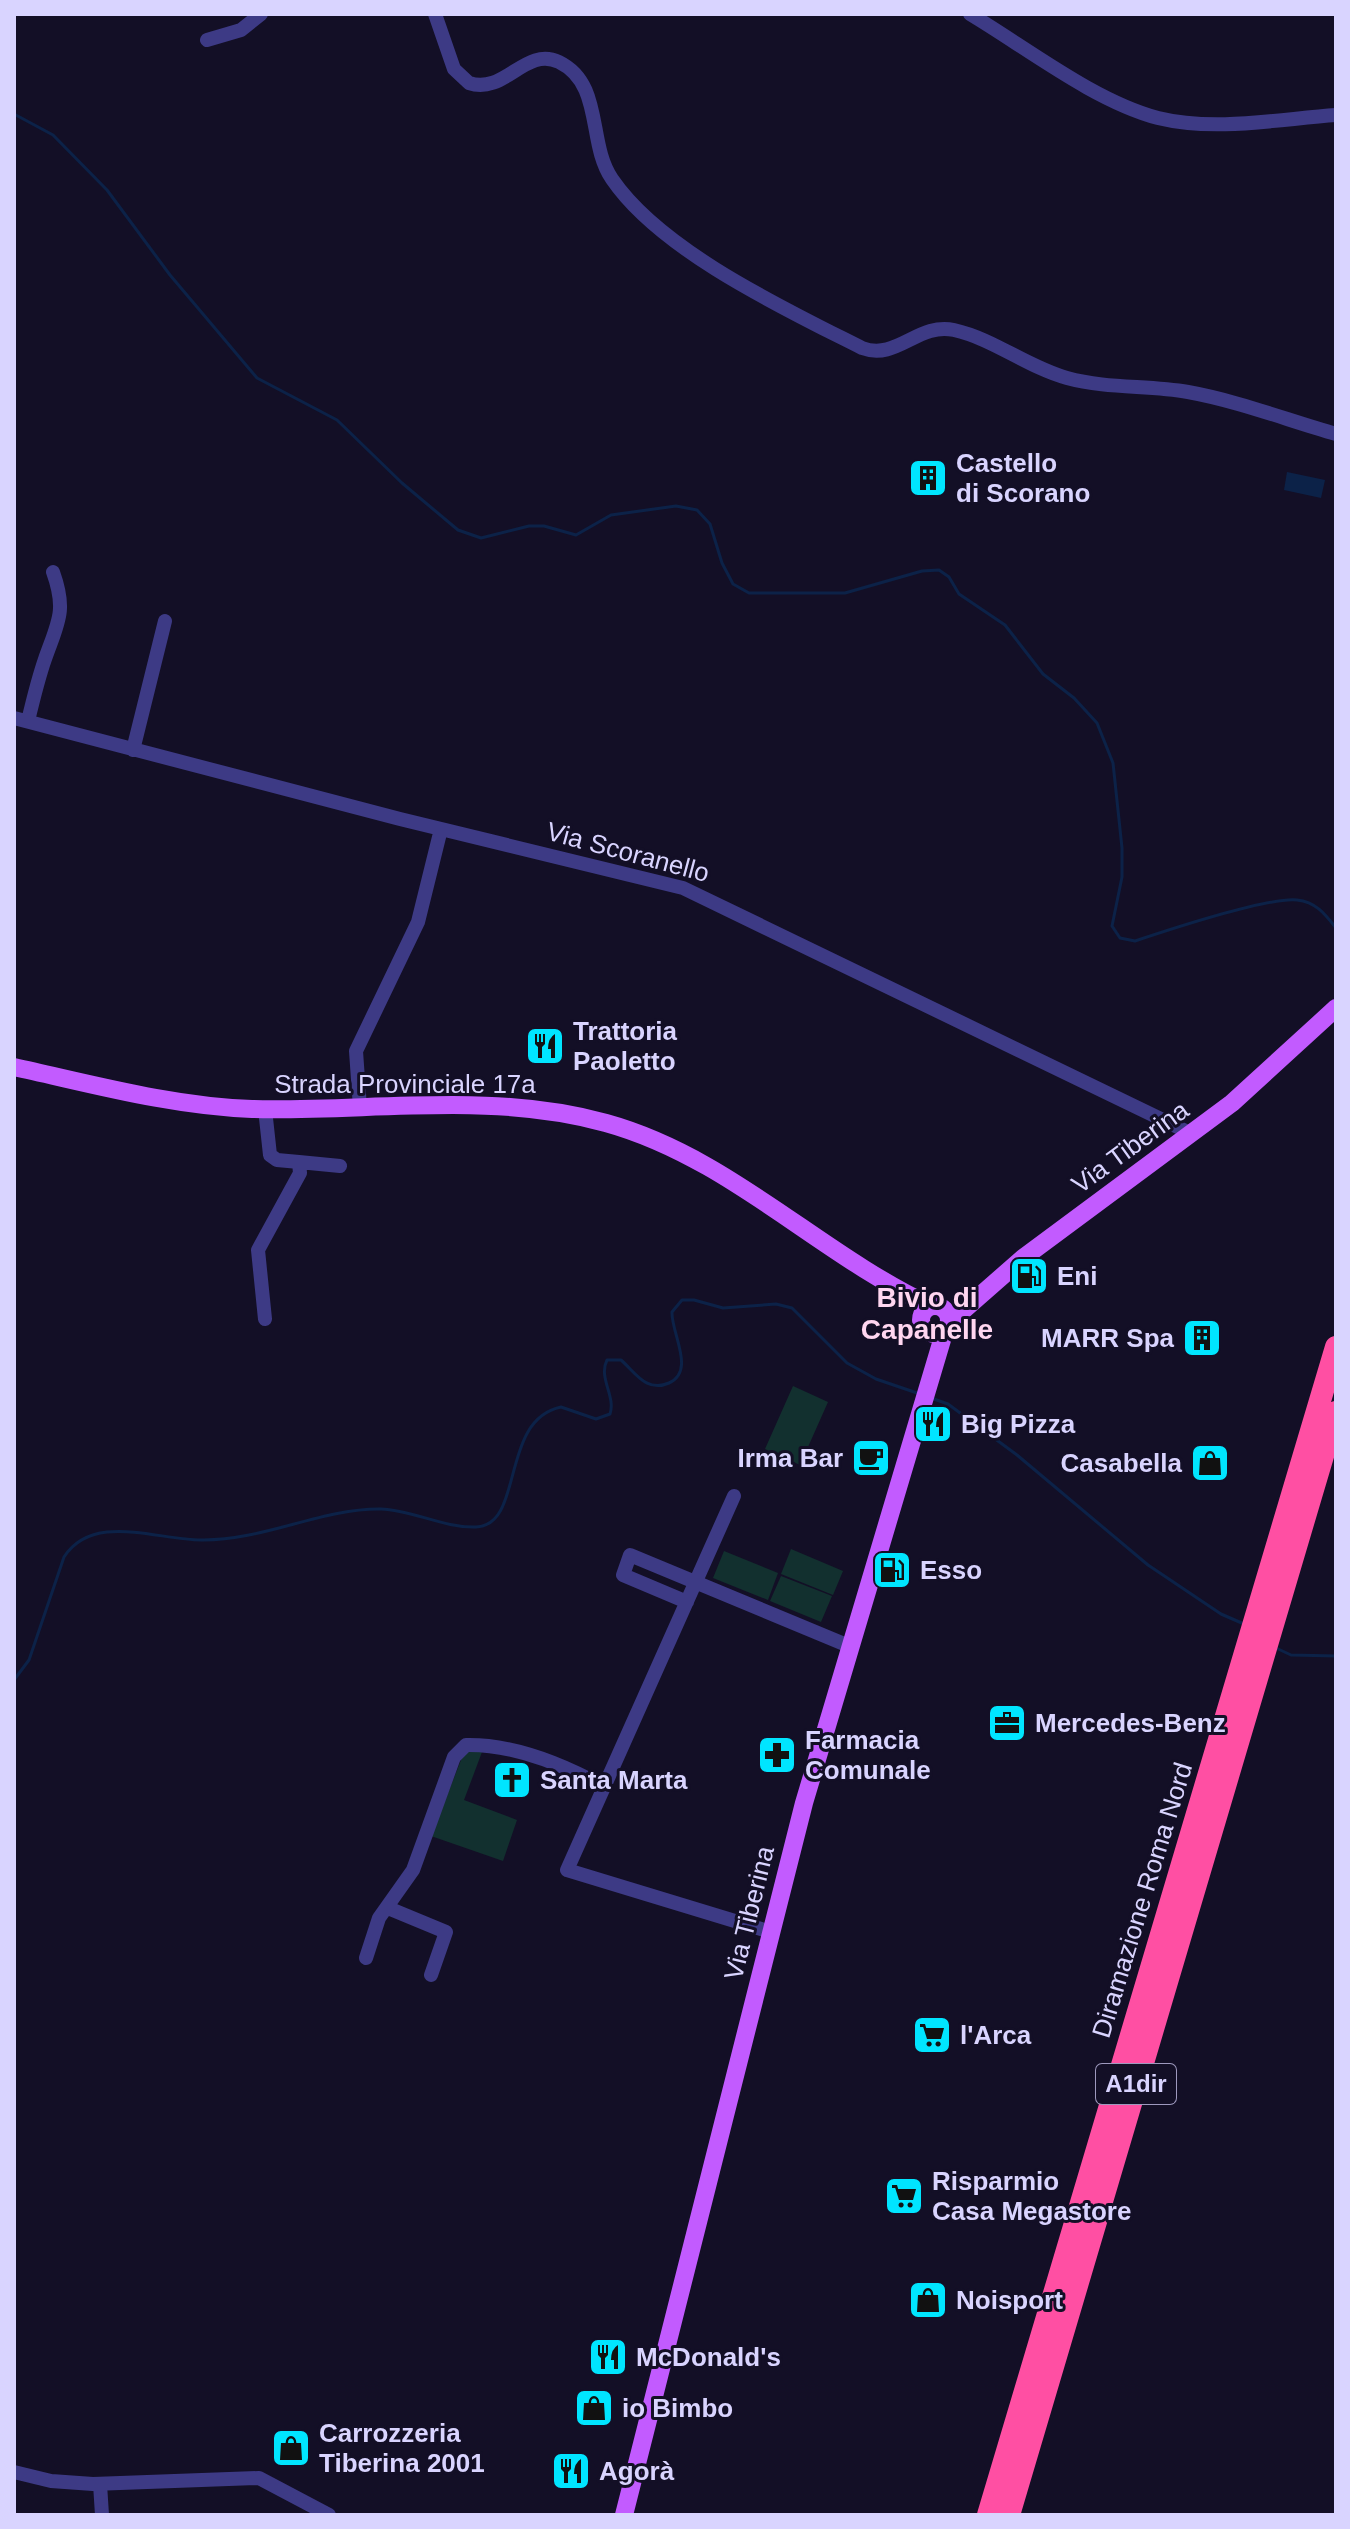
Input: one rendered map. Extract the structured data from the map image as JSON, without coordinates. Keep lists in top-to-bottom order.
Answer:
{
  "streets": {
    "highway": ["Diramazione Roma Nord", "A1dir"],
    "main road": ["Strada Provinciale 17a", "Via Tiberina"],
    "street": ["Via Scoranello"]
  },
  "crossings": [
    ["Via Scoranello", "Via Tiberina"],
    ["Strada Provinciale 17a", "Via Tiberina"]
  ],
  "districts": ["Bivio di Capanelle"],
  "places": {
    "building": ["Castello di Scorano", "MARR Spa"],
    "restaurant": [
      "Trattoria Paoletto",
      "Big Pizza",
      "McDonald's",
      "Agorà"
    ],
    "fuel station": ["Eni", "Esso"],
    "cafe": ["Irma Bar"],
    "shop": [
      "Casabella",
      "Noisport",
      "io Bimbo",
      "Carrozzeria Tiberina 2001"
    ],
    "office": ["Mercedes-Benz"],
    "pharmacy": ["Farmacia Comunale"],
    "church": ["Santa Marta"],
    "supermarket": ["l'Arca", "Risparmio Casa Megastore"]
  }
}
